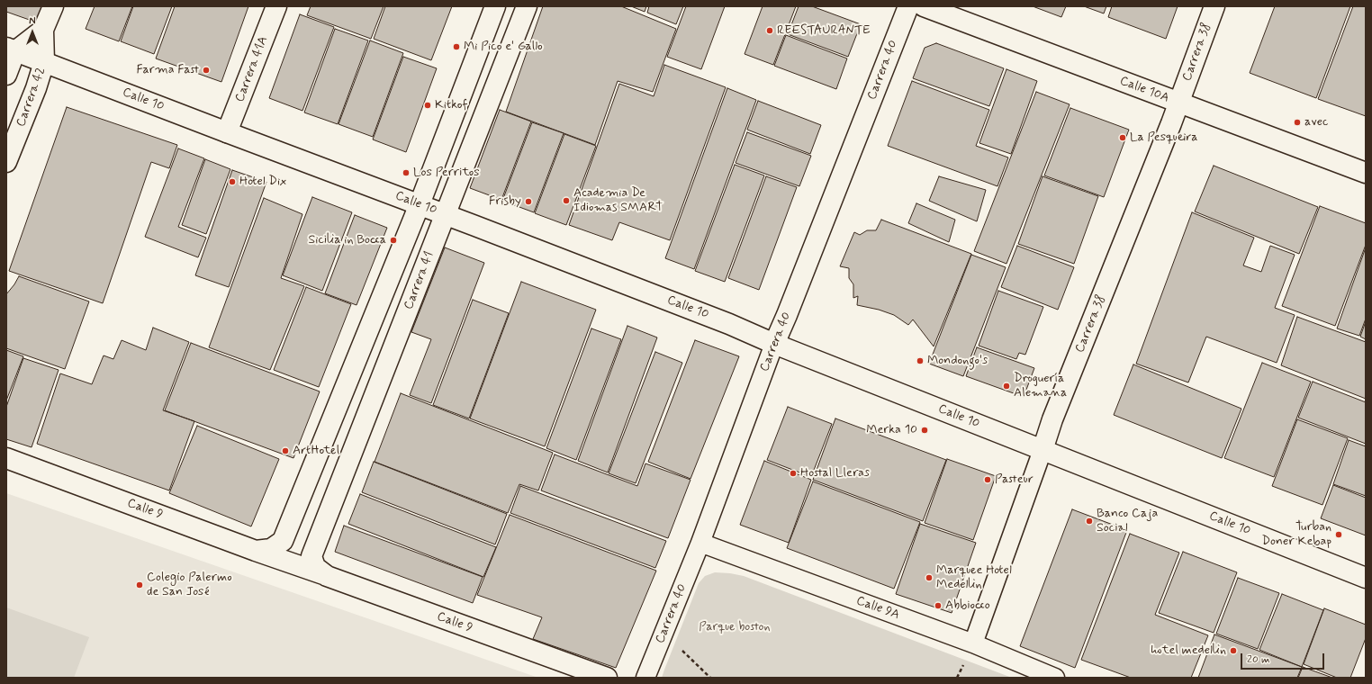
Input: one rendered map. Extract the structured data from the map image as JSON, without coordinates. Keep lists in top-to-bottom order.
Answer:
{
  "streets": {
    "street": [
      "Carrera 38",
      "Carrera 41A",
      "Carrera 40",
      "Calle 10A",
      "Carrera 42",
      "Calle 10",
      "Carrera 41",
      "Calle 9",
      "Calle 9A"
    ]
  },
  "crossings": [
    ["Carrera 38", "Calle 10A"],
    ["Carrera 38", "Calle 10"],
    ["Carrera 38", "Calle 9A"],
    ["Carrera 41A", "Calle 10"],
    ["Carrera 40", "Calle 10"],
    ["Carrera 40", "Calle 9A"],
    ["Carrera 42", "Calle 10"],
    ["Calle 10", "Carrera 41"],
    ["Carrera 41", "Calle 9"]
  ],
  "parks": ["Parque boston"],
  "places": [
    "REESTAURANTE",
    "Mi Pico e' Gallo",
    "Farma Fast",
    "Kitkof",
    "avec",
    "La Pesqueira",
    "Los Perritos",
    "Hotel Dix",
    "Academia De Idiomas SMART",
    "Frisby",
    "Sicilia in Bocca",
    "Mondongo's",
    "Droguería Alemana",
    "Merka 10",
    "ArtHotel",
    "Hostal Lleras",
    "Pasteur",
    "Banco Caja Social",
    "Turban Doner Kebap",
    "Marquee Hotel Medellin",
    "Colegio Palermo de San José",
    "Abbiocco",
    "hotel medellin"
  ],
  "scale_bar": "20 m",
  "north": "top"
}
